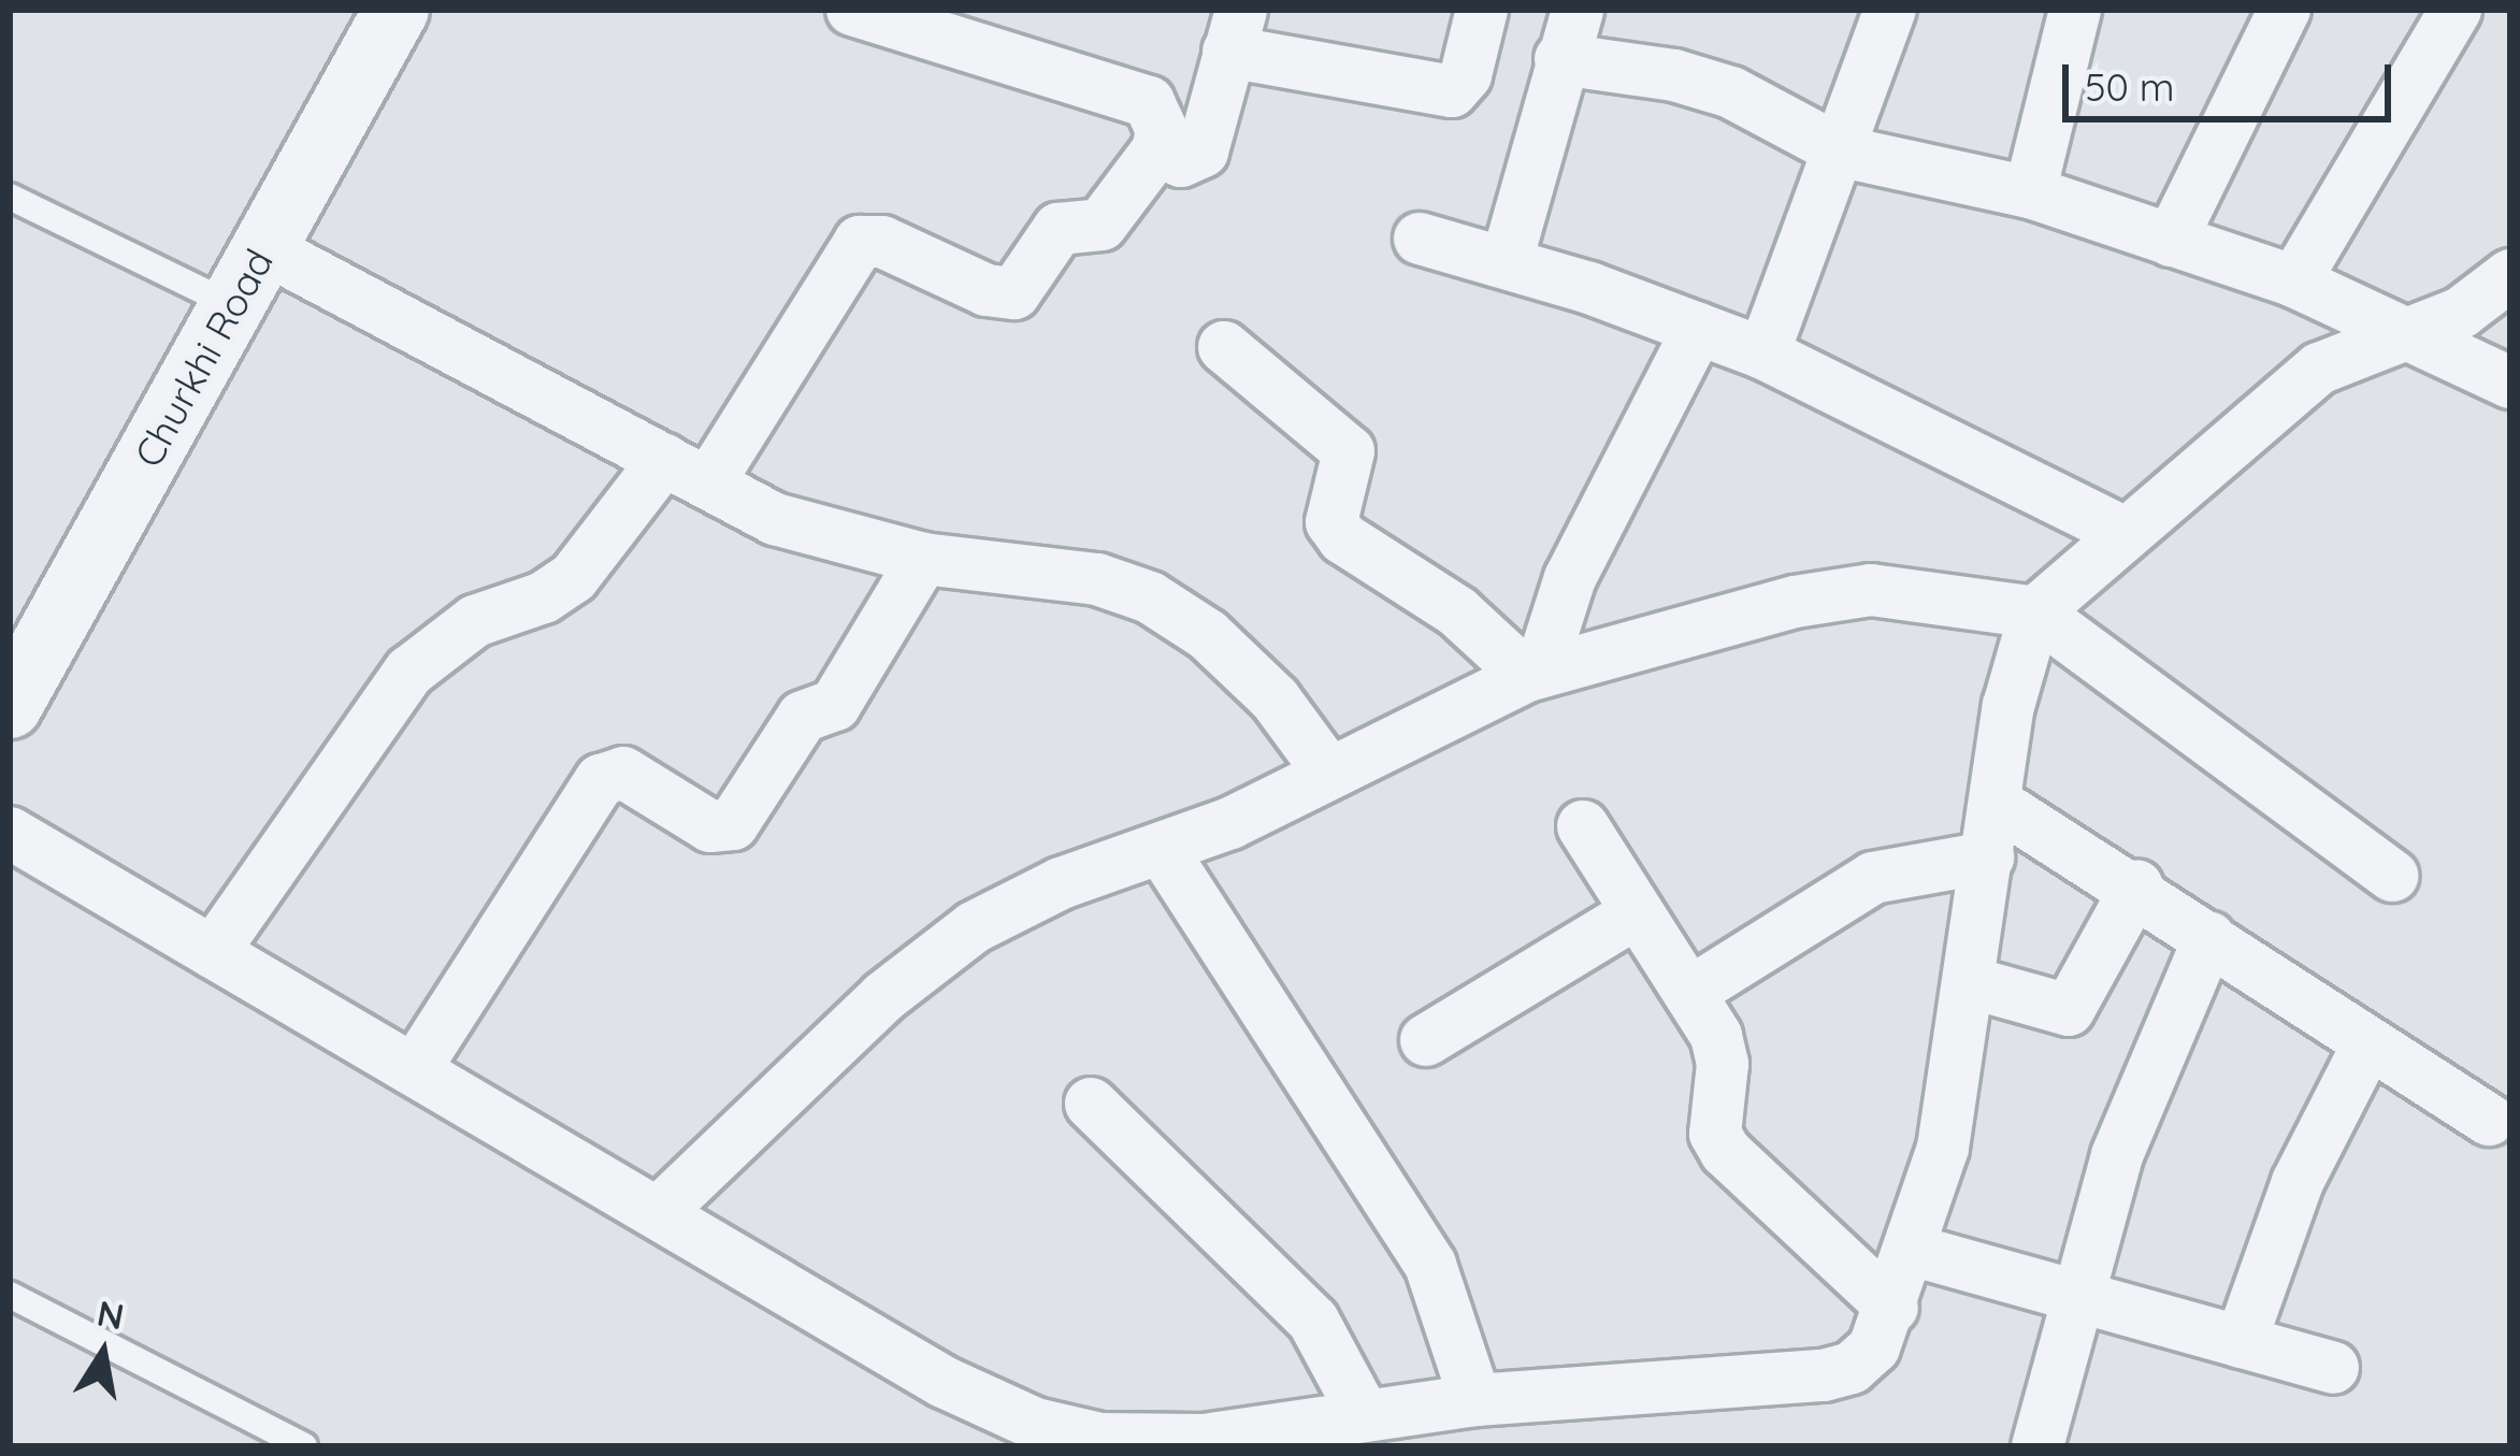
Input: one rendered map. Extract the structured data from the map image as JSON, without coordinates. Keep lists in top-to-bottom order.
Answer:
{
  "streets": {
    "street": ["Churkhi Road"]
  },
  "scale_bar": "50 m",
  "north": "top"
}
